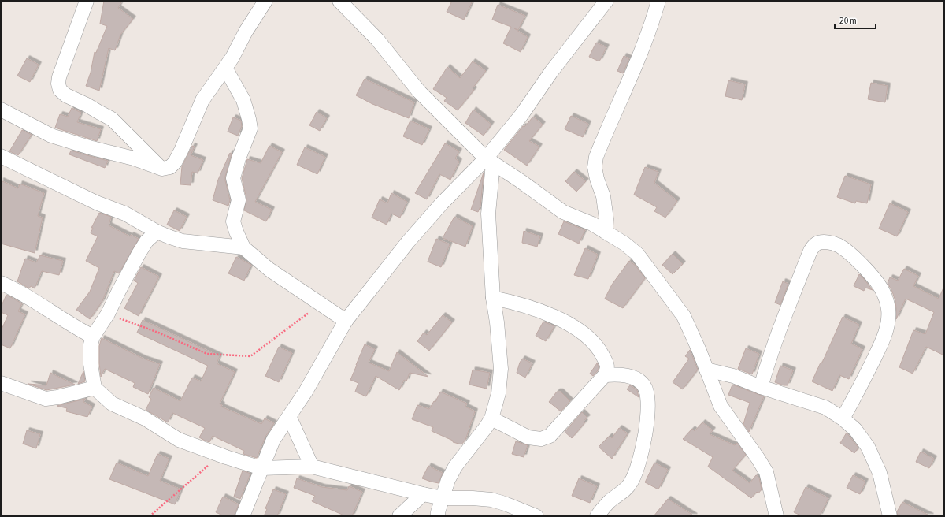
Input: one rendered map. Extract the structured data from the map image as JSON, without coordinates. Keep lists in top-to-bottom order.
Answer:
{
  "scale_bar": "20 m"
}
